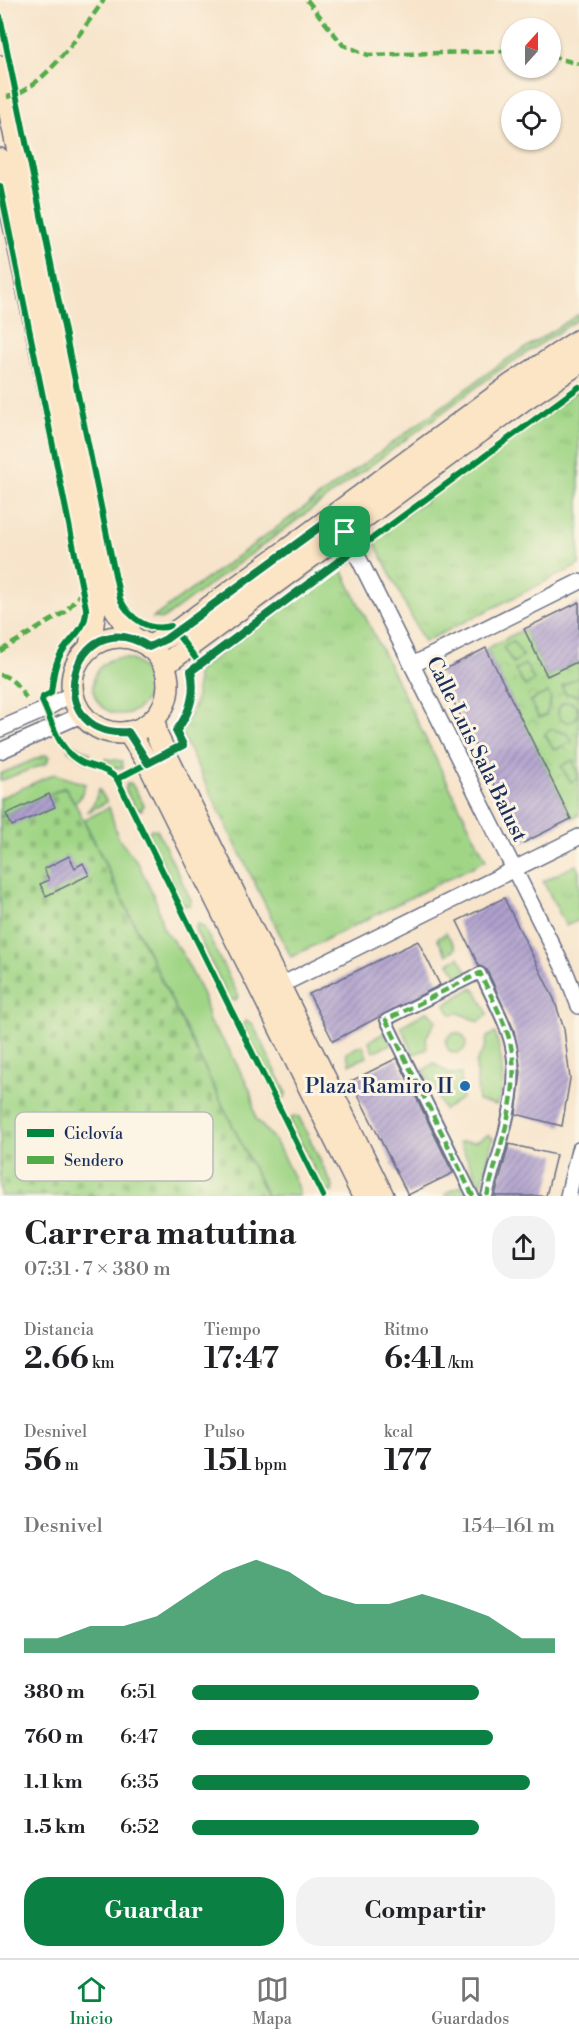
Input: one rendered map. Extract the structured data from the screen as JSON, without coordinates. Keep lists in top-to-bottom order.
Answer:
{
  "streets": {
    "street": ["Calle Luis Sala Balust"]
  },
  "places": ["Plaza Ramiro II"],
  "legend": ["Ciclovía", "Sendero"],
  "north": "top",
  "page": {
    "heading": ["Carrera matutina", "07:31 · 7 × 380 m"],
    "stats": [
      ["Distancia", "2.66 km"],
      ["Tiempo", "17:47"],
      ["Ritmo", "6:41 /km"],
      ["Desnivel", "56 m"],
      ["Pulso", "151 bpm"],
      ["kcal", "177"]
    ],
    "chart": ["Desnivel", "154–161 m"],
    "list": [
      {
        "name": "380 m",
        "note": "6:51"
      },
      {
        "name": "760 m",
        "note": "6:47"
      },
      {
        "name": "1.1 km",
        "note": "6:35"
      },
      {
        "name": "1.5 km",
        "note": "6:52"
      }
    ],
    "buttons": ["Guardar", "Compartir"],
    "tabs": ["Inicio", "Mapa", "Guardados"]
  }
}
